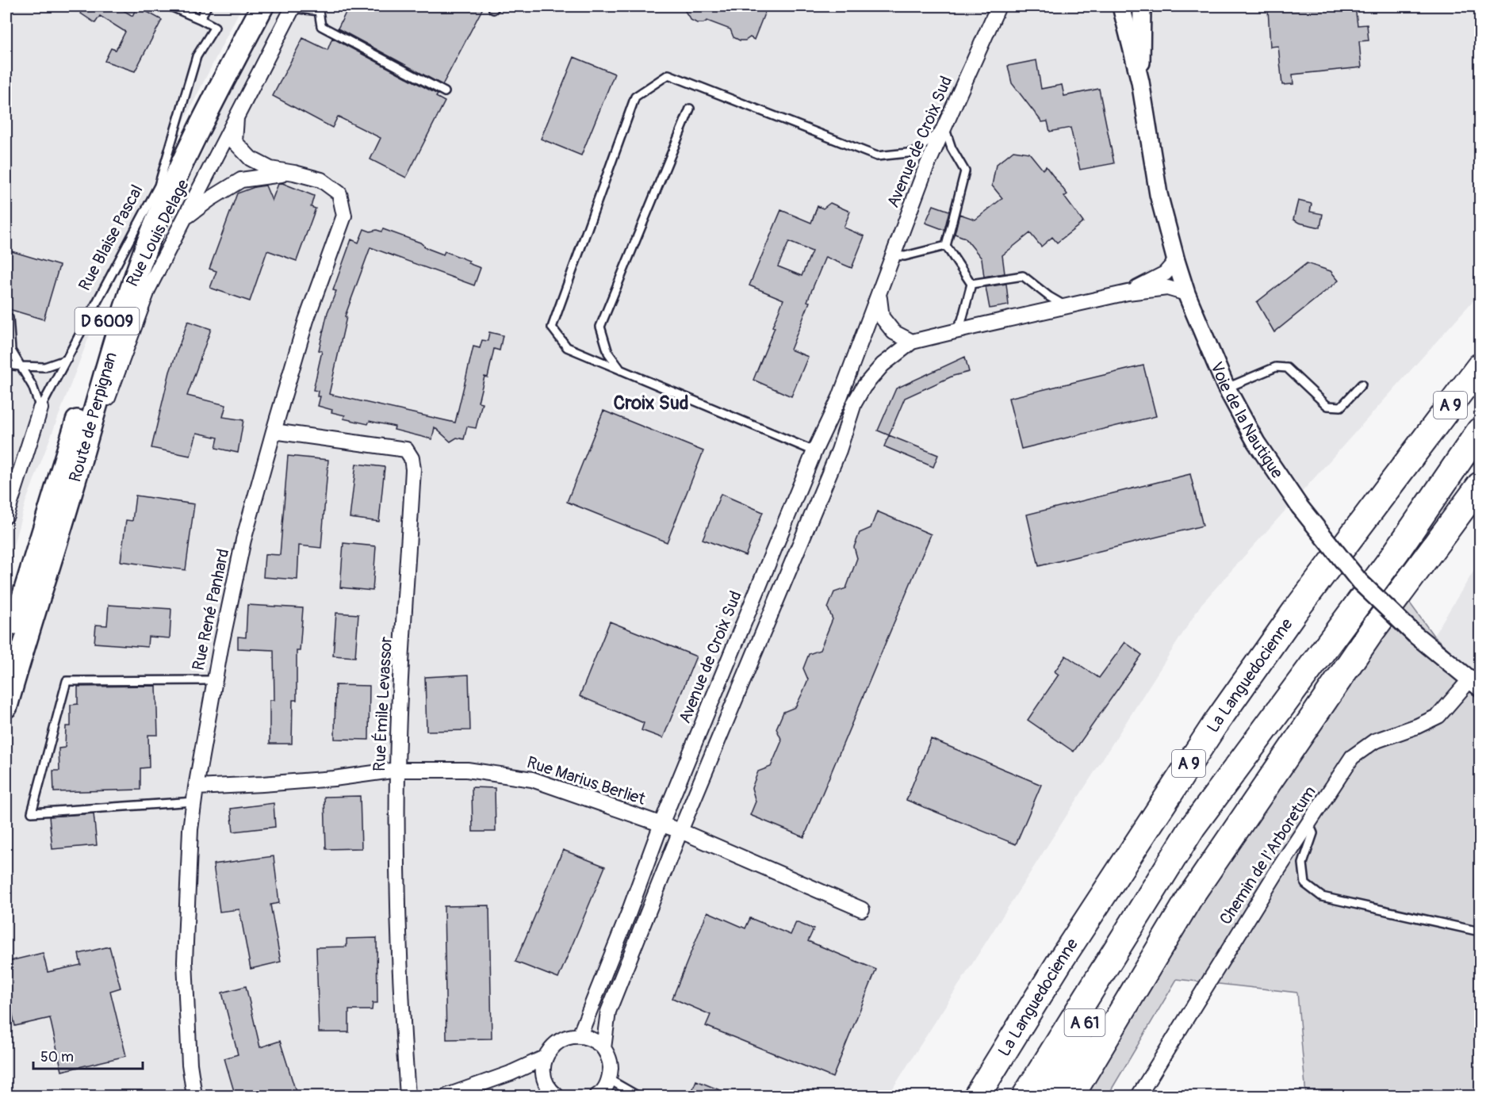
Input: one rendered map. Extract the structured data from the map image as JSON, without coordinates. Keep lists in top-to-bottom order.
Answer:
{
  "streets": {
    "highway": ["A 9", "La Languedocienne", "A 61"],
    "main road": ["D 6009", "Route de Perpignan"],
    "street": [
      "Avenue de Croix Sud",
      "Rue Louis Delage",
      "Rue Blaise Pascal",
      "Voie de la Nautique",
      "Rue René Panhard",
      "Rue Émile Levassor",
      "Rue Marius Berliet",
      "Chemin de l'Arboretum"
    ]
  },
  "crossings": [
    ["Avenue de Croix Sud", "Rue Marius Berliet"],
    ["Rue Louis Delage", "Route de Perpignan"],
    ["Rue Louis Delage", "Rue René Panhard"],
    ["Rue Blaise Pascal", "Route de Perpignan"],
    ["A 9", "A 61"],
    ["Voie de la Nautique", "Chemin de l'Arboretum"],
    ["Rue René Panhard", "Rue Émile Levassor"],
    ["Rue René Panhard", "Rue Marius Berliet"],
    ["Rue Émile Levassor", "Rue Marius Berliet"]
  ],
  "districts": ["Croix Sud"],
  "scale_bar": "50 m"
}
